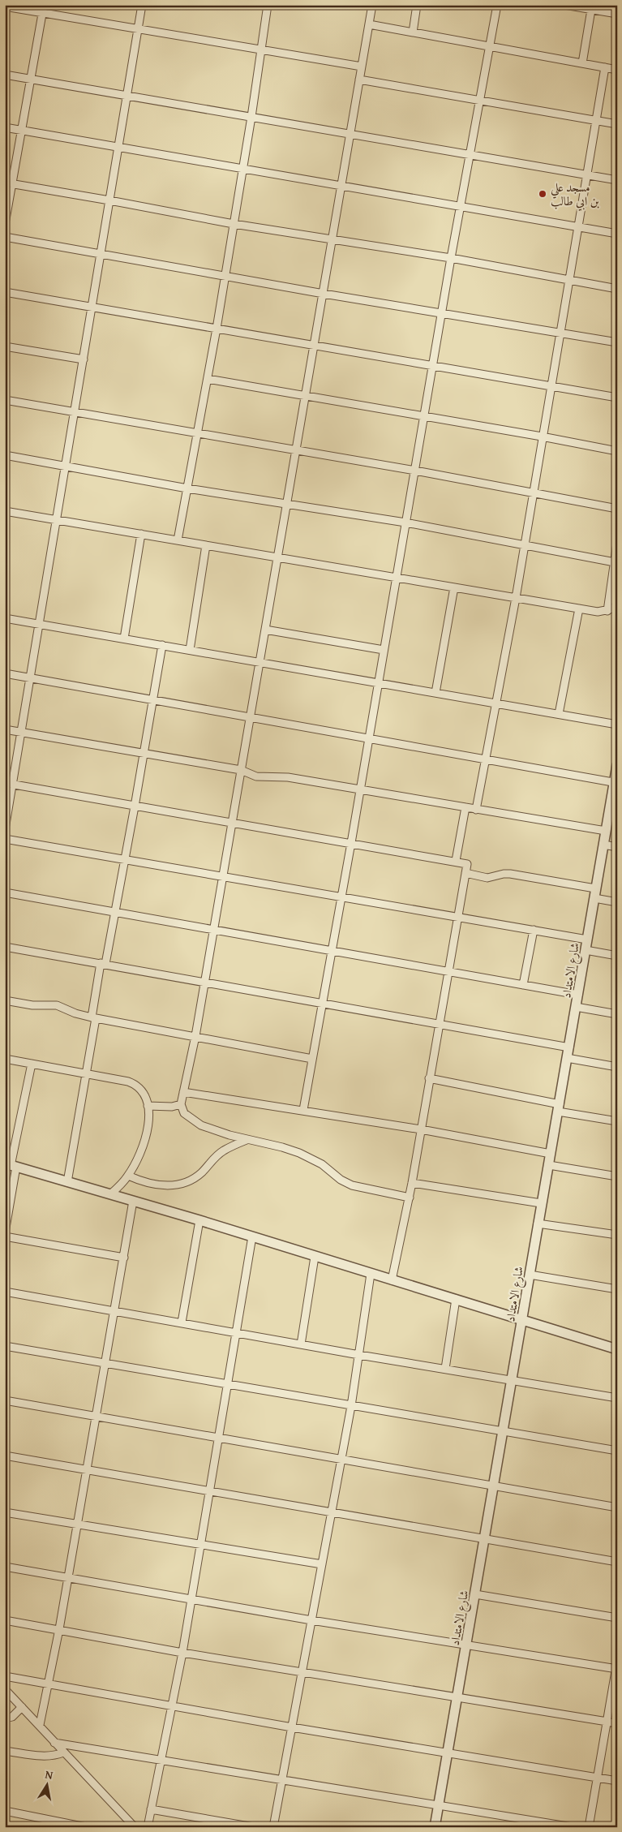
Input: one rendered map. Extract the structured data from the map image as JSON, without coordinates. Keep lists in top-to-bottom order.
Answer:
{
  "streets": {
    "street": ["شارع الامتداد"]
  },
  "places": ["مسجد علي بن ابي طالب"],
  "north": "top"
}
